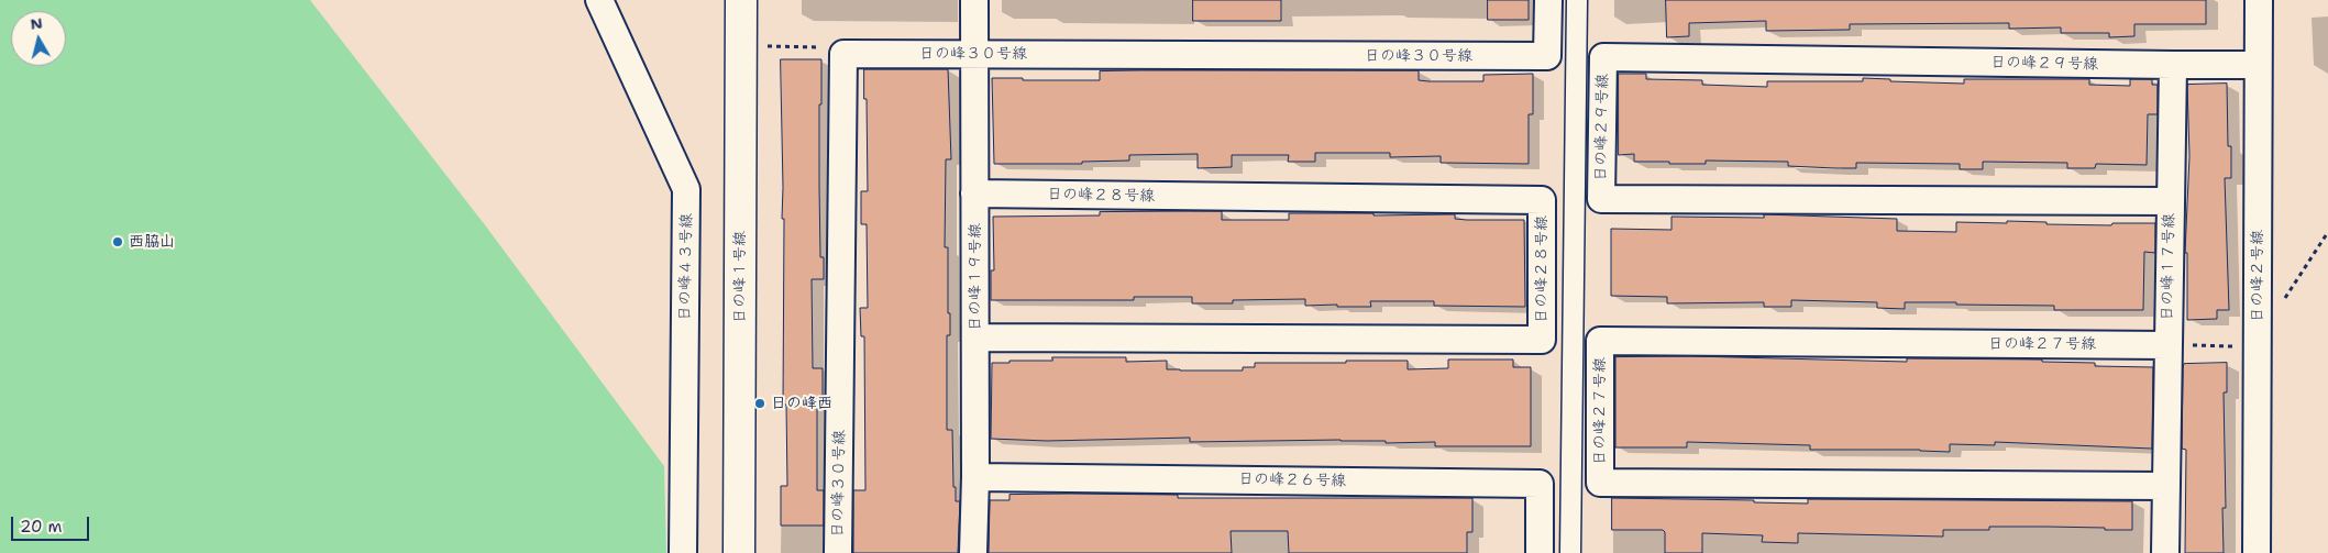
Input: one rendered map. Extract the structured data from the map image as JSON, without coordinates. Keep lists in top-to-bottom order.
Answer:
{
  "streets": {
    "street": [
      "日の峰３０号線",
      "日の峰２９号線",
      "日の峰２８号線",
      "日の峰４３号線",
      "日の峰１７号線",
      "日の峰２号線",
      "日の峰１号線",
      "日の峰１９号線",
      "日の峰２７号線",
      "日の峰２６号線"
    ]
  },
  "crossings": [
    ["日の峰３０号線", "日の峰１９号線"],
    ["日の峰２９号線", "日の峰１７号線"],
    ["日の峰２８号線", "日の峰１９号線"],
    ["日の峰１７号線", "日の峰２７号線"],
    ["日の峰１９号線", "日の峰２６号線"]
  ],
  "places": ["西脇山", "日の峰西"],
  "scale_bar": "20 m",
  "north": "top"
}
